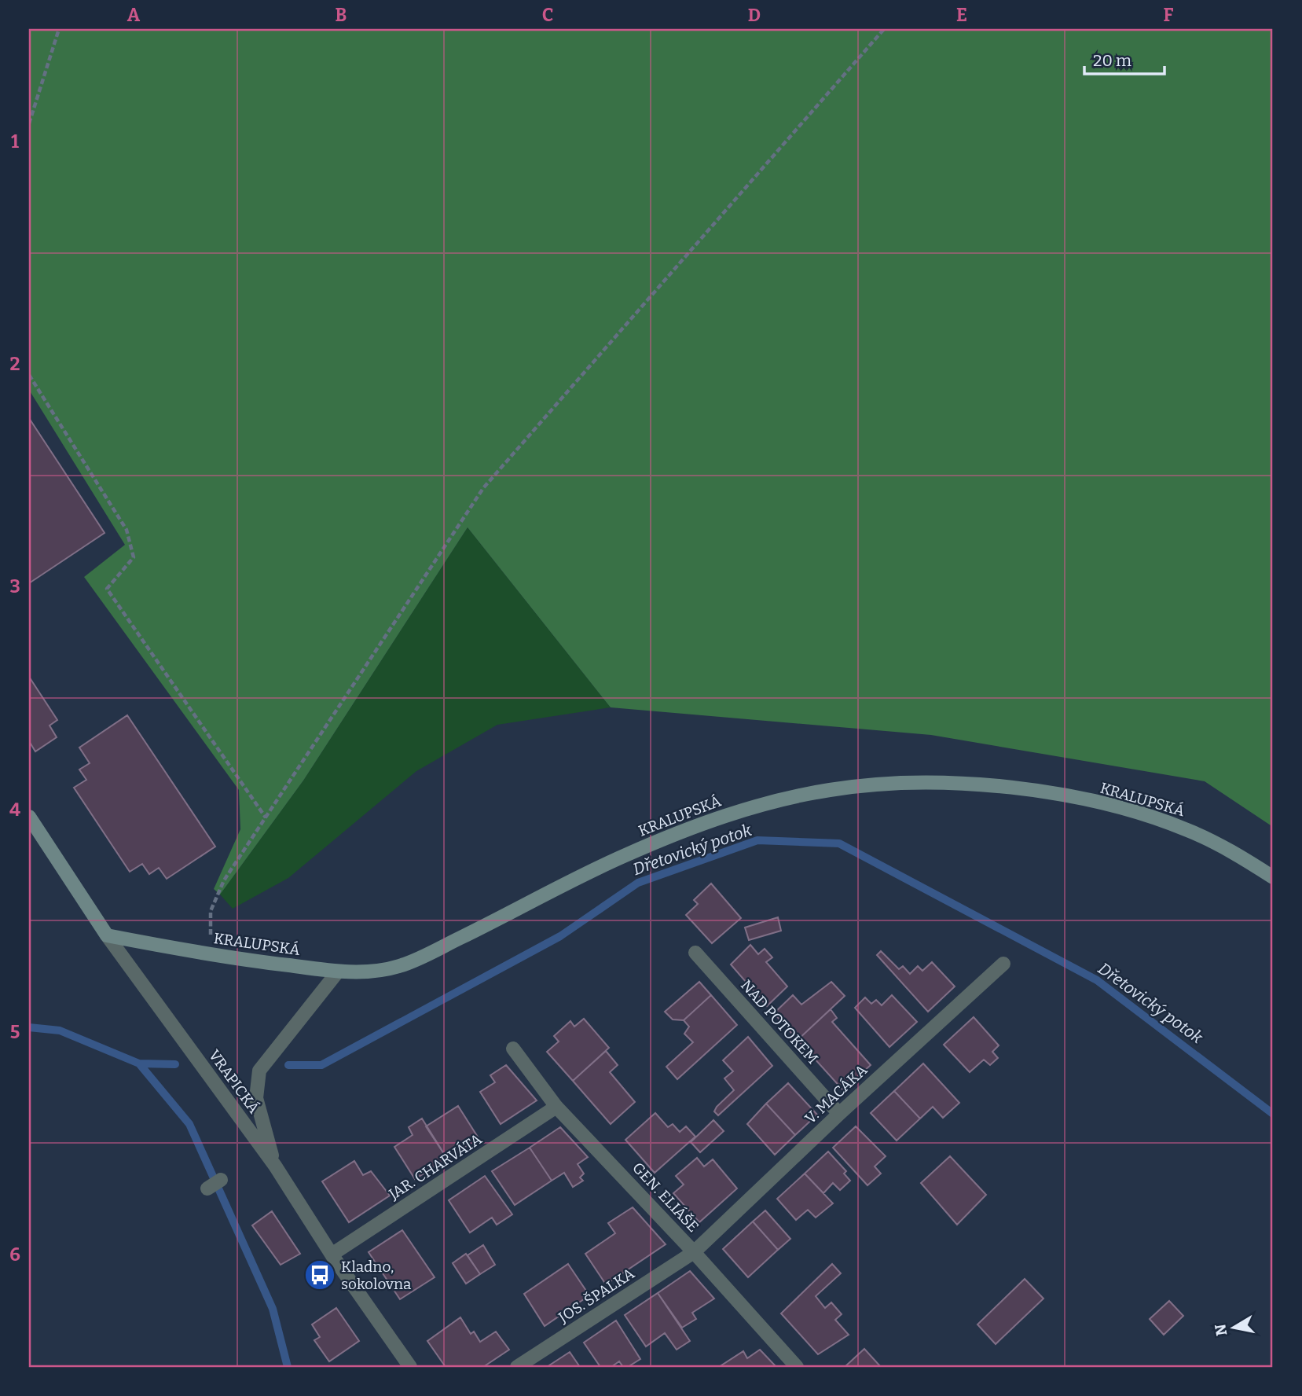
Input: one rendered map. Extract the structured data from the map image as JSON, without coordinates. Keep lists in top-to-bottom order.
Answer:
{
  "streets": {
    "main road": ["KRALUPSKÁ", "VRAPICKÁ"],
    "street": [
      "NAD POTOKEM",
      "V. MACÁKA",
      "JAR. CHARVÁTA",
      "GEN. ELIÁŠE",
      "JOS. ŠPALKA"
    ]
  },
  "crossings": [
    ["KRALUPSKÁ", "VRAPICKÁ"],
    ["NAD POTOKEM", "V. MACÁKA"],
    ["VRAPICKÁ", "JAR. CHARVÁTA"],
    ["V. MACÁKA", "GEN. ELIÁŠE"],
    ["V. MACÁKA", "JOS. ŠPALKA"],
    ["JAR. CHARVÁTA", "GEN. ELIÁŠE"],
    ["GEN. ELIÁŠE", "JOS. ŠPALKA"]
  ],
  "water": ["Dřetovický potok"],
  "places": {
    "bus stop": ["Kladno, sokolovna"]
  },
  "scale_bar": "20 m",
  "north": "left",
  "grid": {
    "columns": [
      "A",
      "B",
      "C",
      "D",
      "E",
      "F"
    ],
    "rows": [
      "1",
      "2",
      "3",
      "4",
      "5",
      "6"
    ]
  }
}
